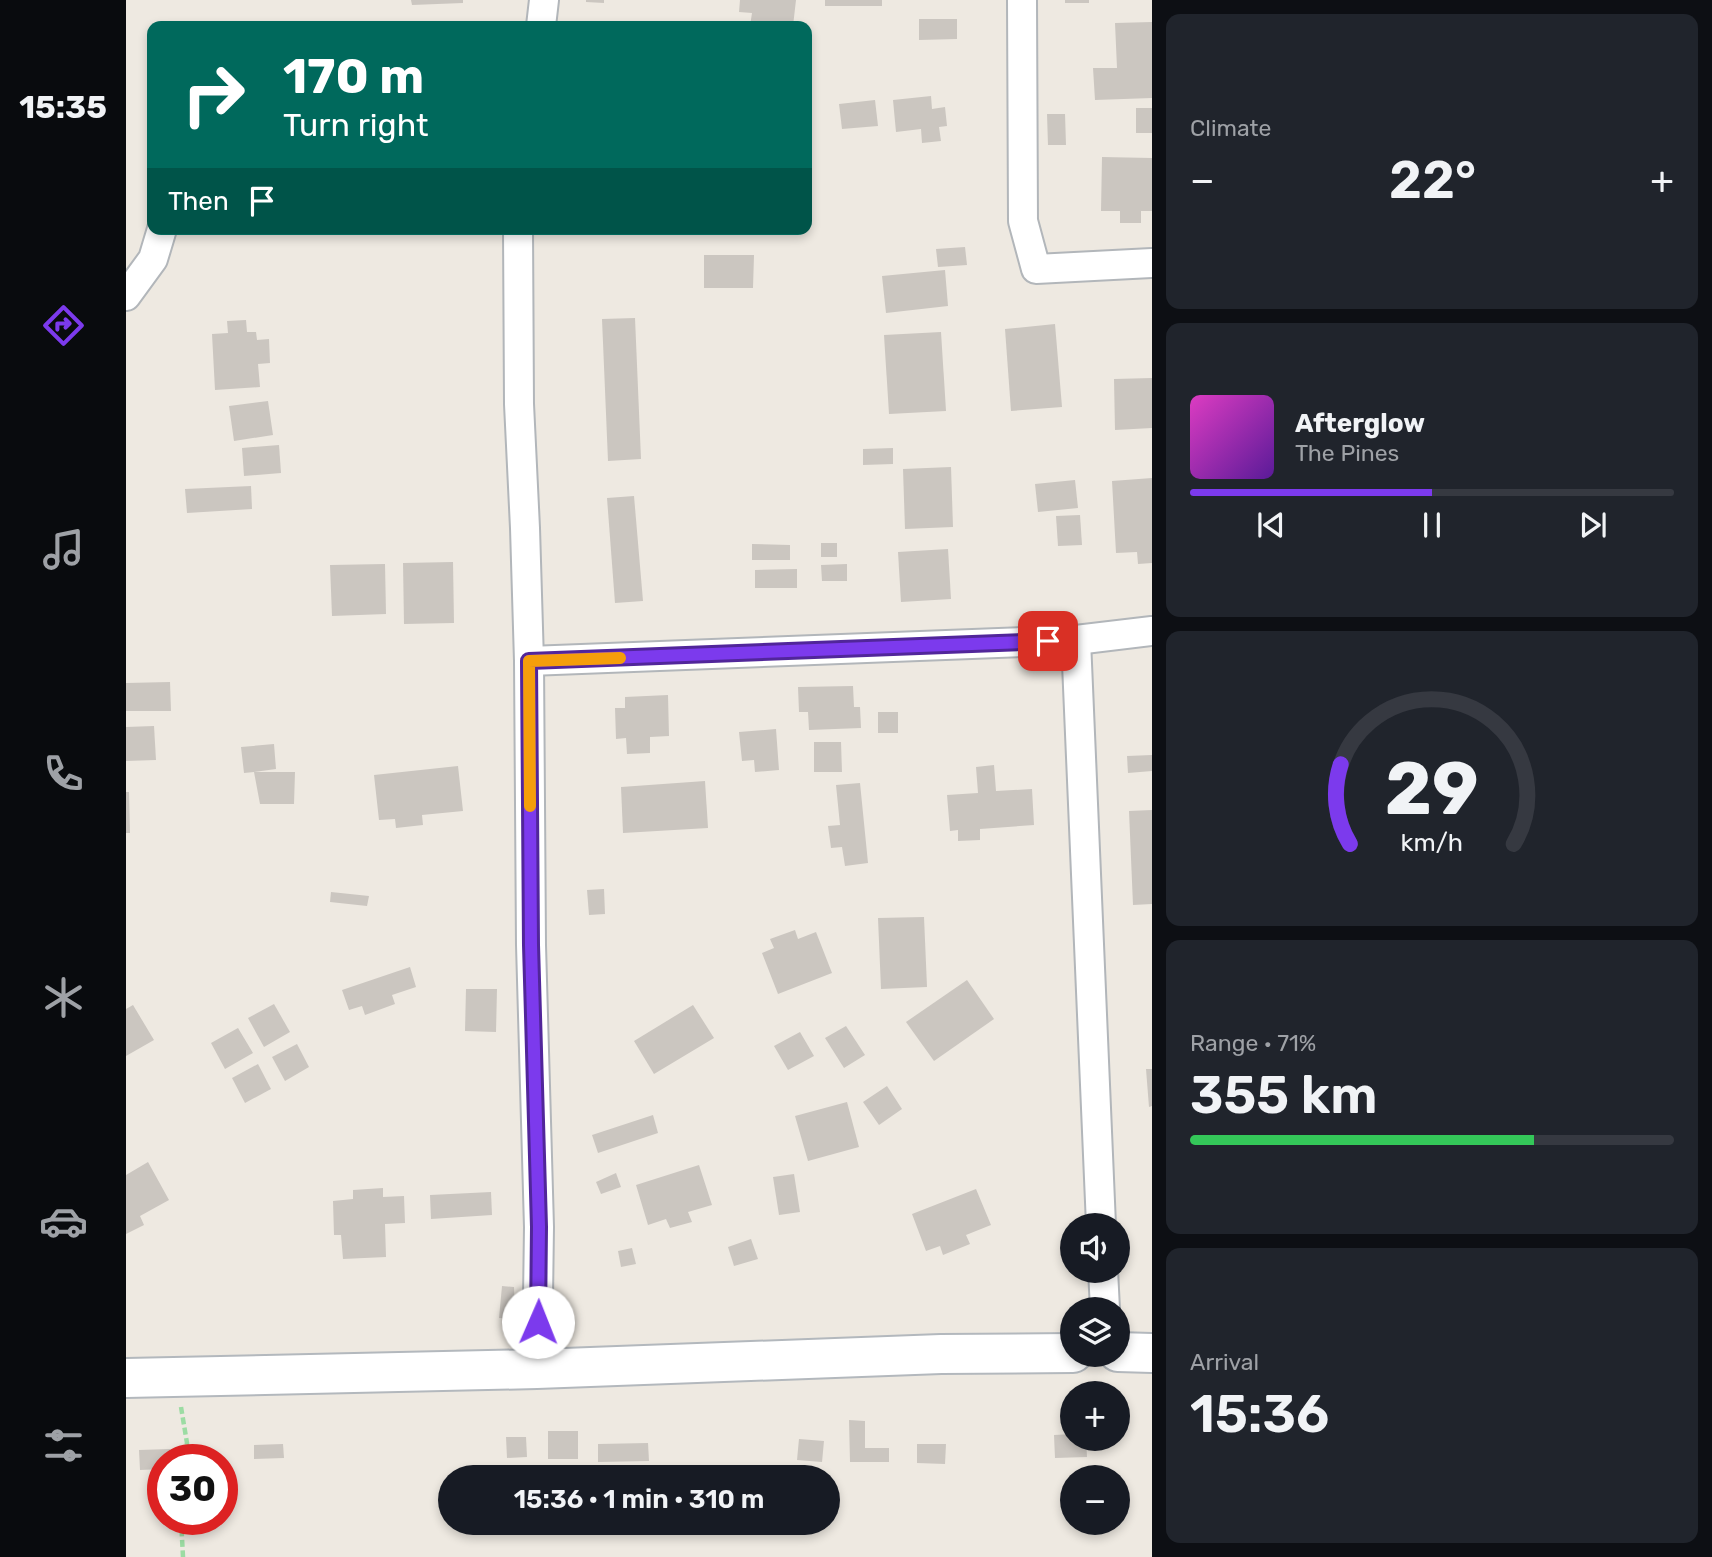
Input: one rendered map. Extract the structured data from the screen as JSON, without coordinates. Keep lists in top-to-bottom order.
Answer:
{
  "page": {
    "tabs": "15:35",
    "tile": [
      "Climate",
      ["Range · 71%", "355 km"],
      ["Arrival", "15:36"]
    ],
    "turn": ["170 m", "Turn right"],
    "heat": ["−", "22°", "+"],
    "then": "Then",
    "song": ["Afterglow", "The Pines"],
    "map_buttons": ["+", "−"],
    "limit": "30",
    "trip": "15:36 · 1 min · 310 m",
    "gauge": ["29", "km/h"]
  }
}
